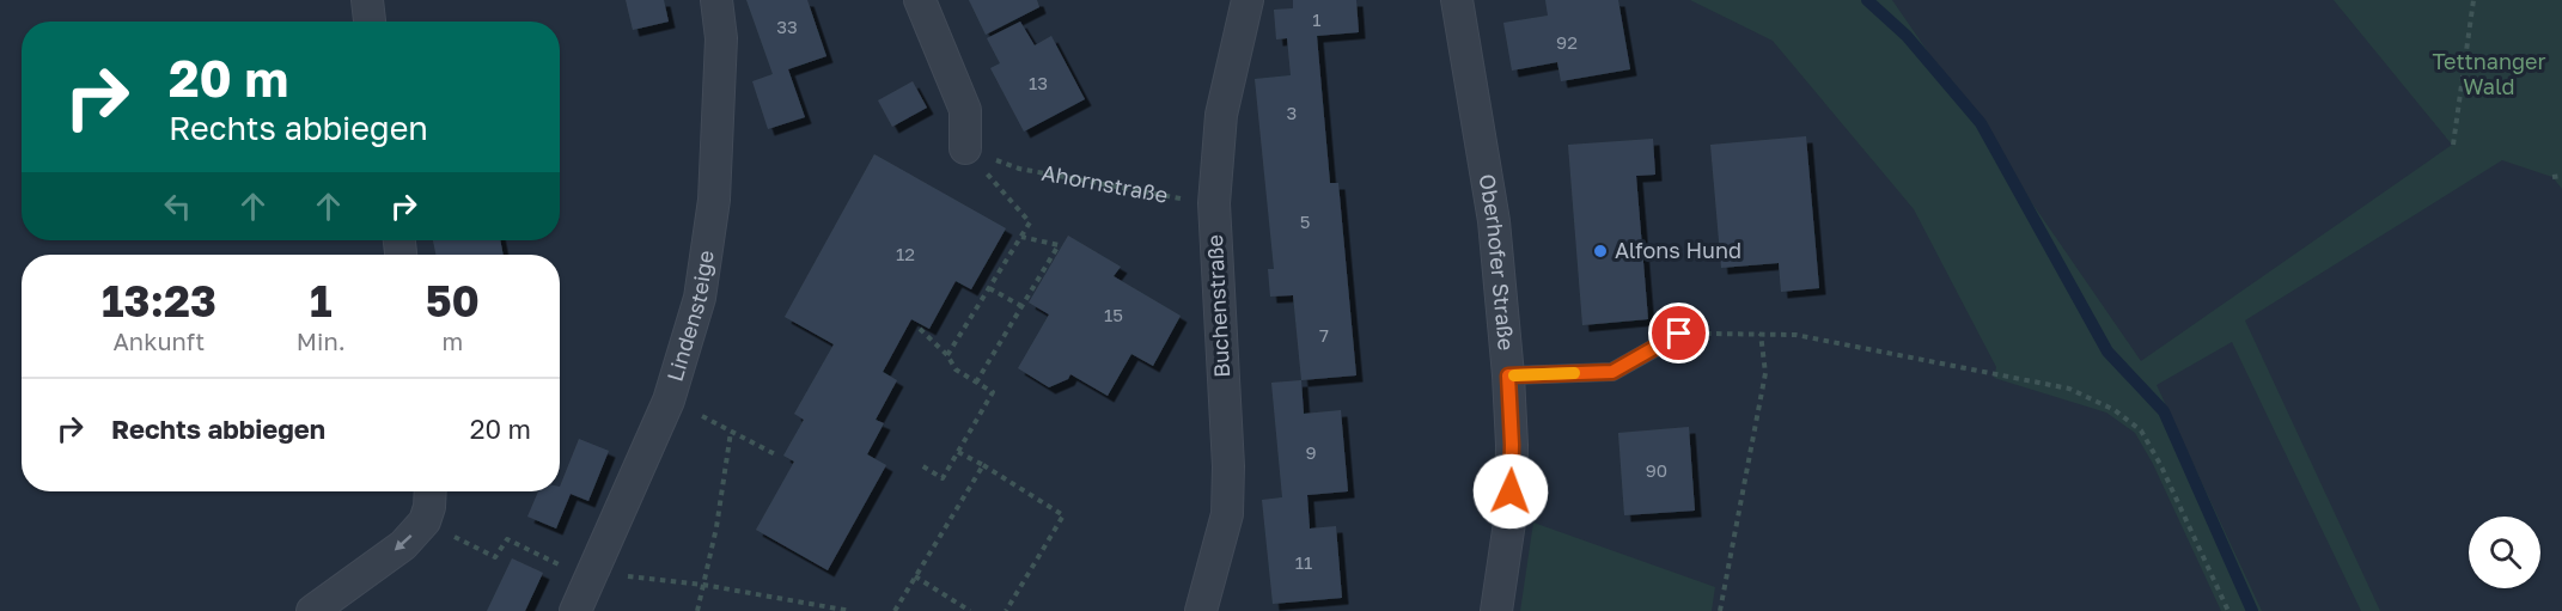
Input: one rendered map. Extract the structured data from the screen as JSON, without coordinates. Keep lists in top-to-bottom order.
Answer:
{
  "streets": {
    "street": ["Oberhofer Straße", "Buchenstraße", "Lindensteige"],
    "path": ["Ahornstraße"]
  },
  "parks": ["Tettnanger Wald"],
  "places": ["Alfons Hund"],
  "house_numbers": [
    "1",
    "33",
    "92",
    "13",
    "3",
    "5",
    "12",
    "15",
    "7",
    "9",
    "90",
    "11"
  ],
  "page": {
    "turn": ["20 m", "Rechts abbiegen"],
    "eta": [
      "13:23",
      "Ankunft",
      "1",
      "Min.",
      "50",
      "m"
    ],
    "list": [
      {
        "name": "Rechts abbiegen",
        "value": "20 m"
      }
    ]
  }
}
